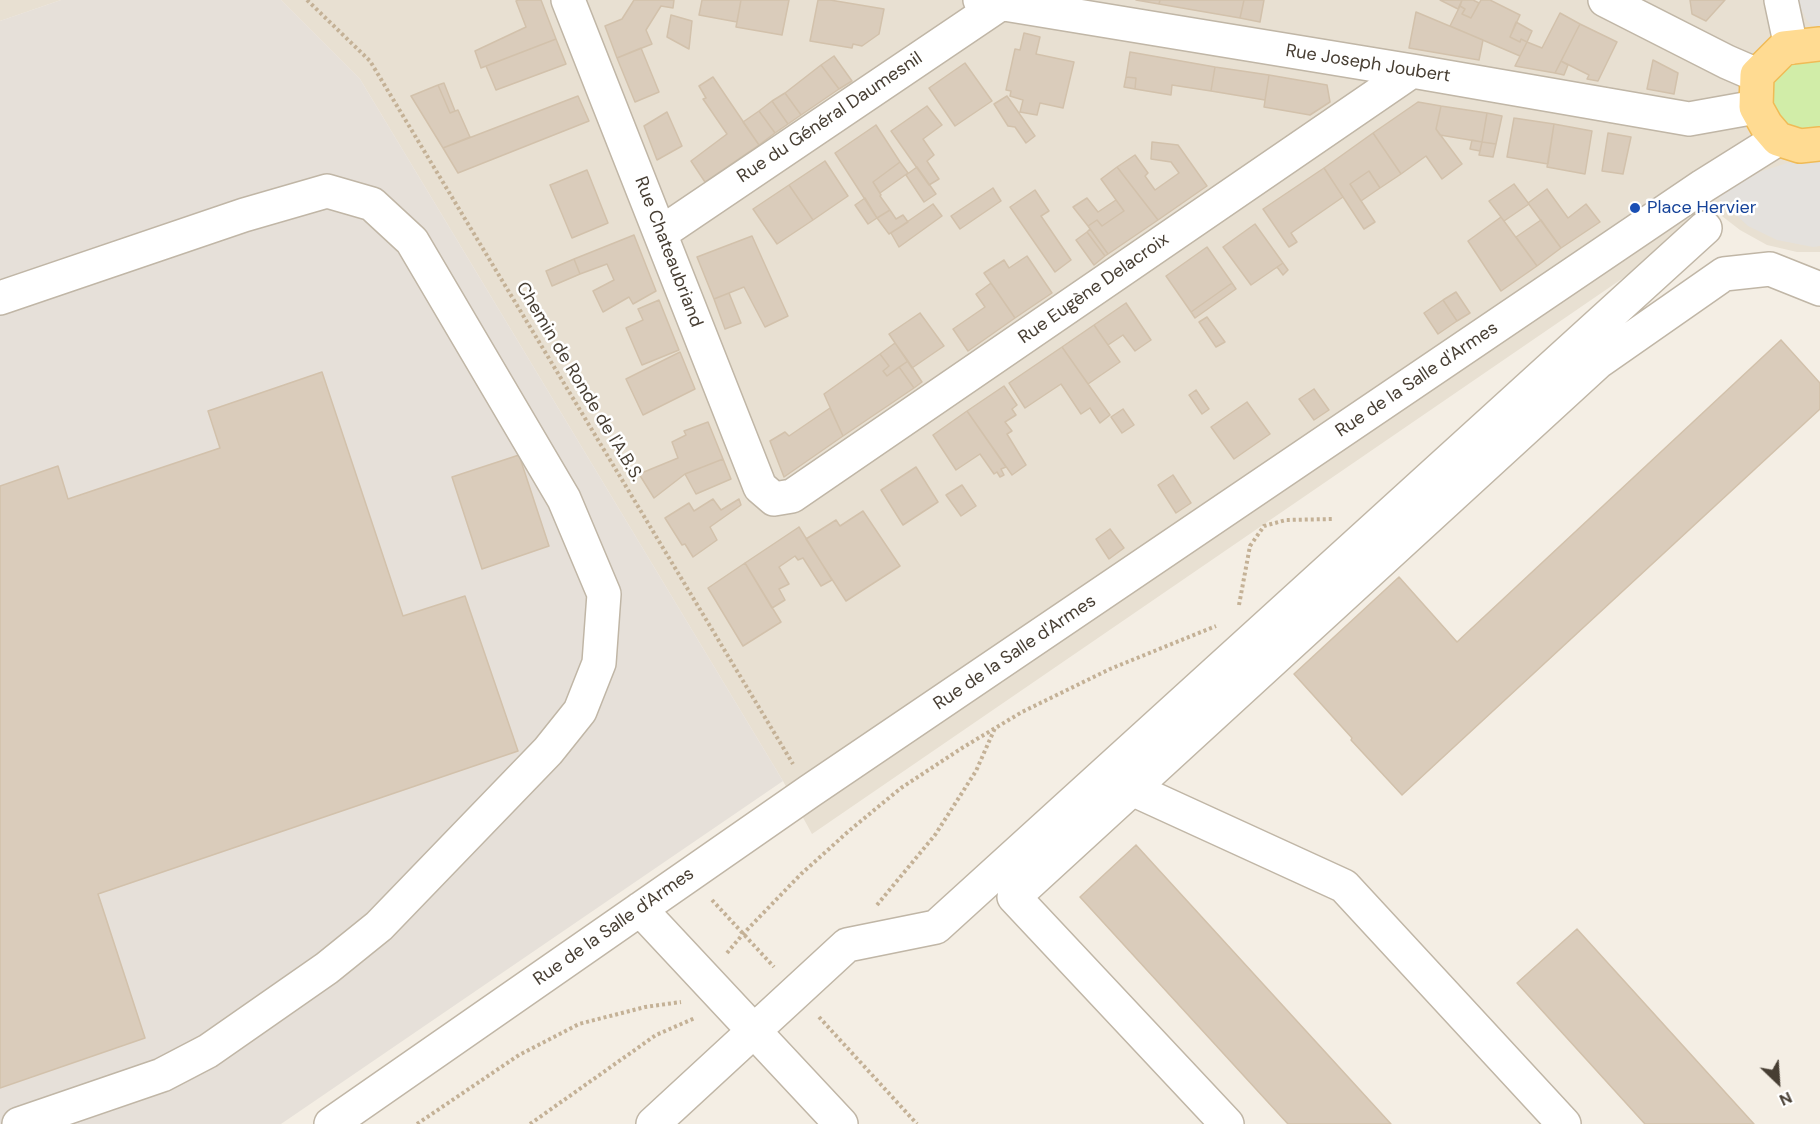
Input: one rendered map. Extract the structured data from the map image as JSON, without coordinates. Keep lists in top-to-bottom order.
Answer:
{
  "streets": {
    "street": [
      "Rue Joseph Joubert",
      "Rue du Général Daumesnil",
      "Rue Chateaubriand",
      "Rue Eugène Delacroix",
      "Rue de la Salle d'Armes"
    ],
    "path": ["Chemin de Ronde de l'A.B.S."]
  },
  "crossings": [
    ["Rue Joseph Joubert", "Rue du Général Daumesnil"],
    ["Rue Joseph Joubert", "Rue Eugène Delacroix"],
    ["Rue du Général Daumesnil", "Rue Chateaubriand"],
    ["Rue Chateaubriand", "Rue Eugène Delacroix"],
    ["Rue de la Salle d'Armes", "Chemin de Ronde de l'A.B.S."]
  ],
  "places": ["Place Hervier"],
  "north": "bottom right"
}
